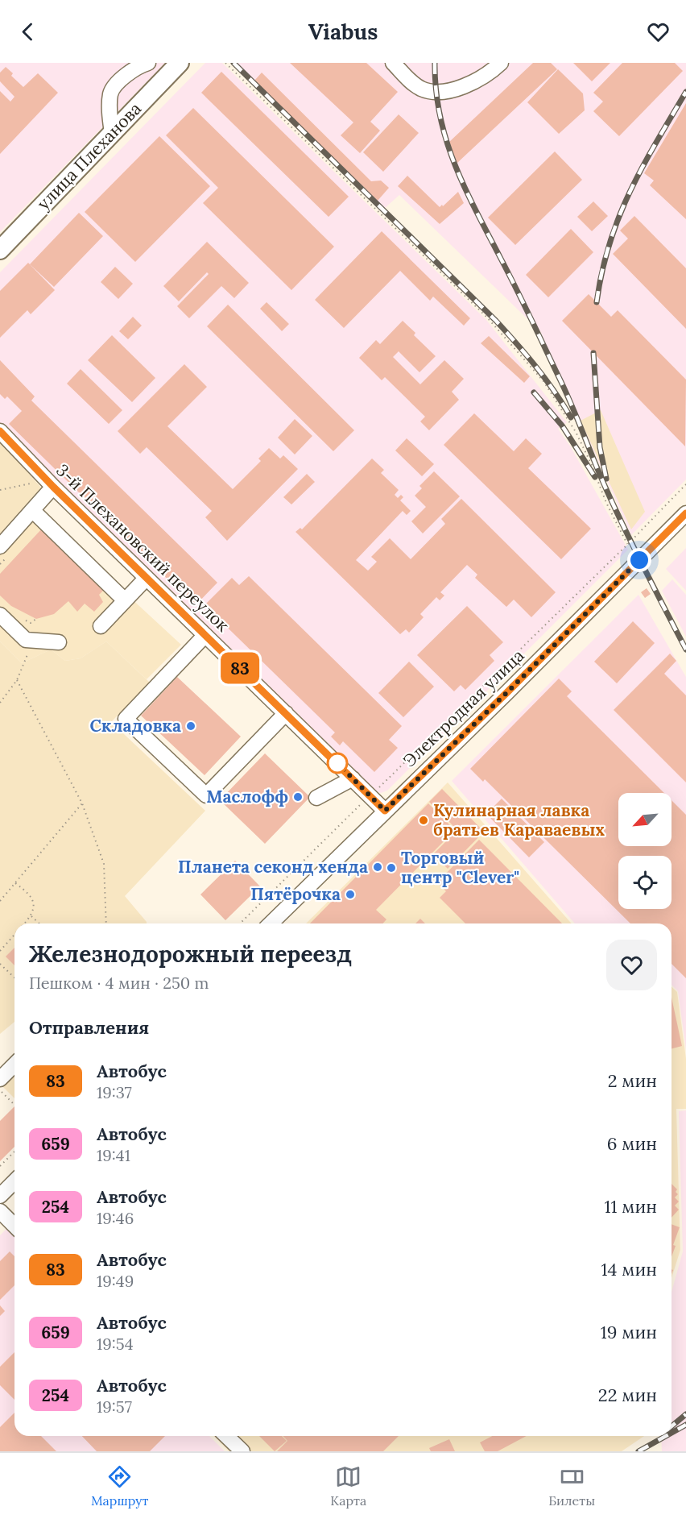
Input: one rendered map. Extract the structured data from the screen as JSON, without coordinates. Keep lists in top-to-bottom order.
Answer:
{
  "streets": {
    "main road": ["улица Плеханова"],
    "street": ["3-й Плехановский переулок", "Электродная улица"]
  },
  "crossings": [
    ["3-й Плехановский переулок", "Электродная улица"]
  ],
  "places": [
    "Складовка",
    "Маслофф",
    "Кулинарная лавка братьев Караваевых",
    "Планета секонд хенда",
    "Торговый центр \"Clever\"",
    "Пятёрочка"
  ],
  "lines": ["bus line 83"],
  "north": "bottom left",
  "page": {
    "header": "Viabus",
    "on_map": "83",
    "heading": [
      ["Железнодорожный переезд", "Пешком · 4 мин · 250 m"],
      "Отправления"
    ],
    "list": [
      {
        "mark": "83",
        "name": "Автобус",
        "note": "19:37",
        "value": "2 мин"
      },
      {
        "mark": "659",
        "name": "Автобус",
        "note": "19:41",
        "value": "6 мин"
      },
      {
        "mark": "254",
        "name": "Автобус",
        "note": "19:46",
        "value": "11 мин"
      },
      {
        "mark": "83",
        "name": "Автобус",
        "note": "19:49",
        "value": "14 мин"
      },
      {
        "mark": "659",
        "name": "Автобус",
        "note": "19:54",
        "value": "19 мин"
      },
      {
        "mark": "254",
        "name": "Автобус",
        "note": "19:57",
        "value": "22 мин"
      }
    ],
    "tabs": ["Маршрут", "Карта", "Билеты"]
  }
}
